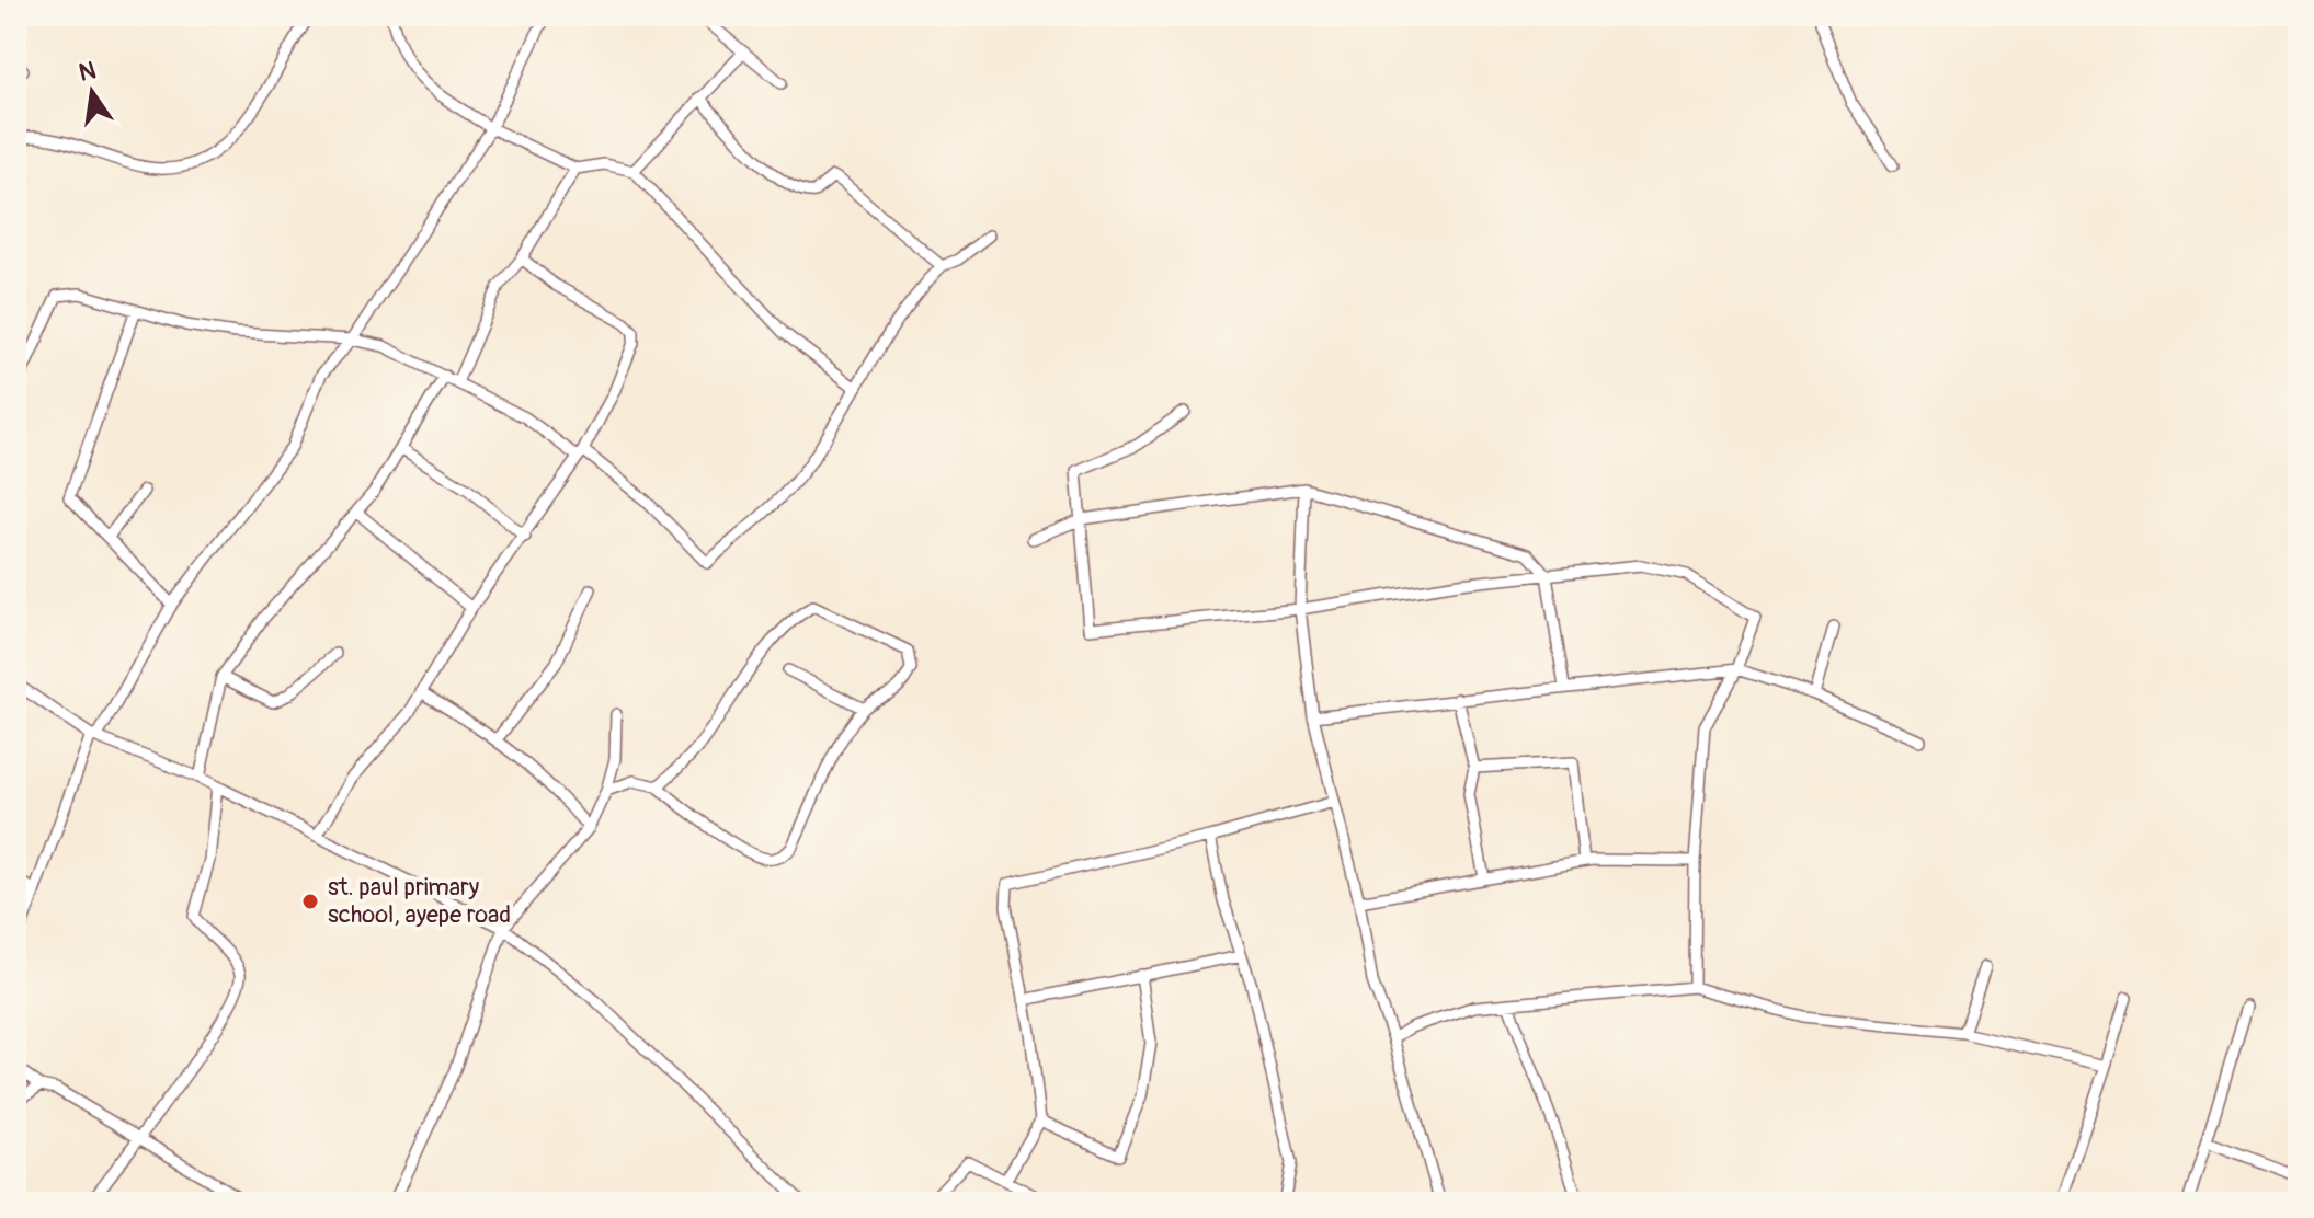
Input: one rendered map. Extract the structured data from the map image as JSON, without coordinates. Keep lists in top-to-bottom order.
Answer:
{
  "places": ["st. paul primary school, ayepe road"],
  "north": "top"
}
